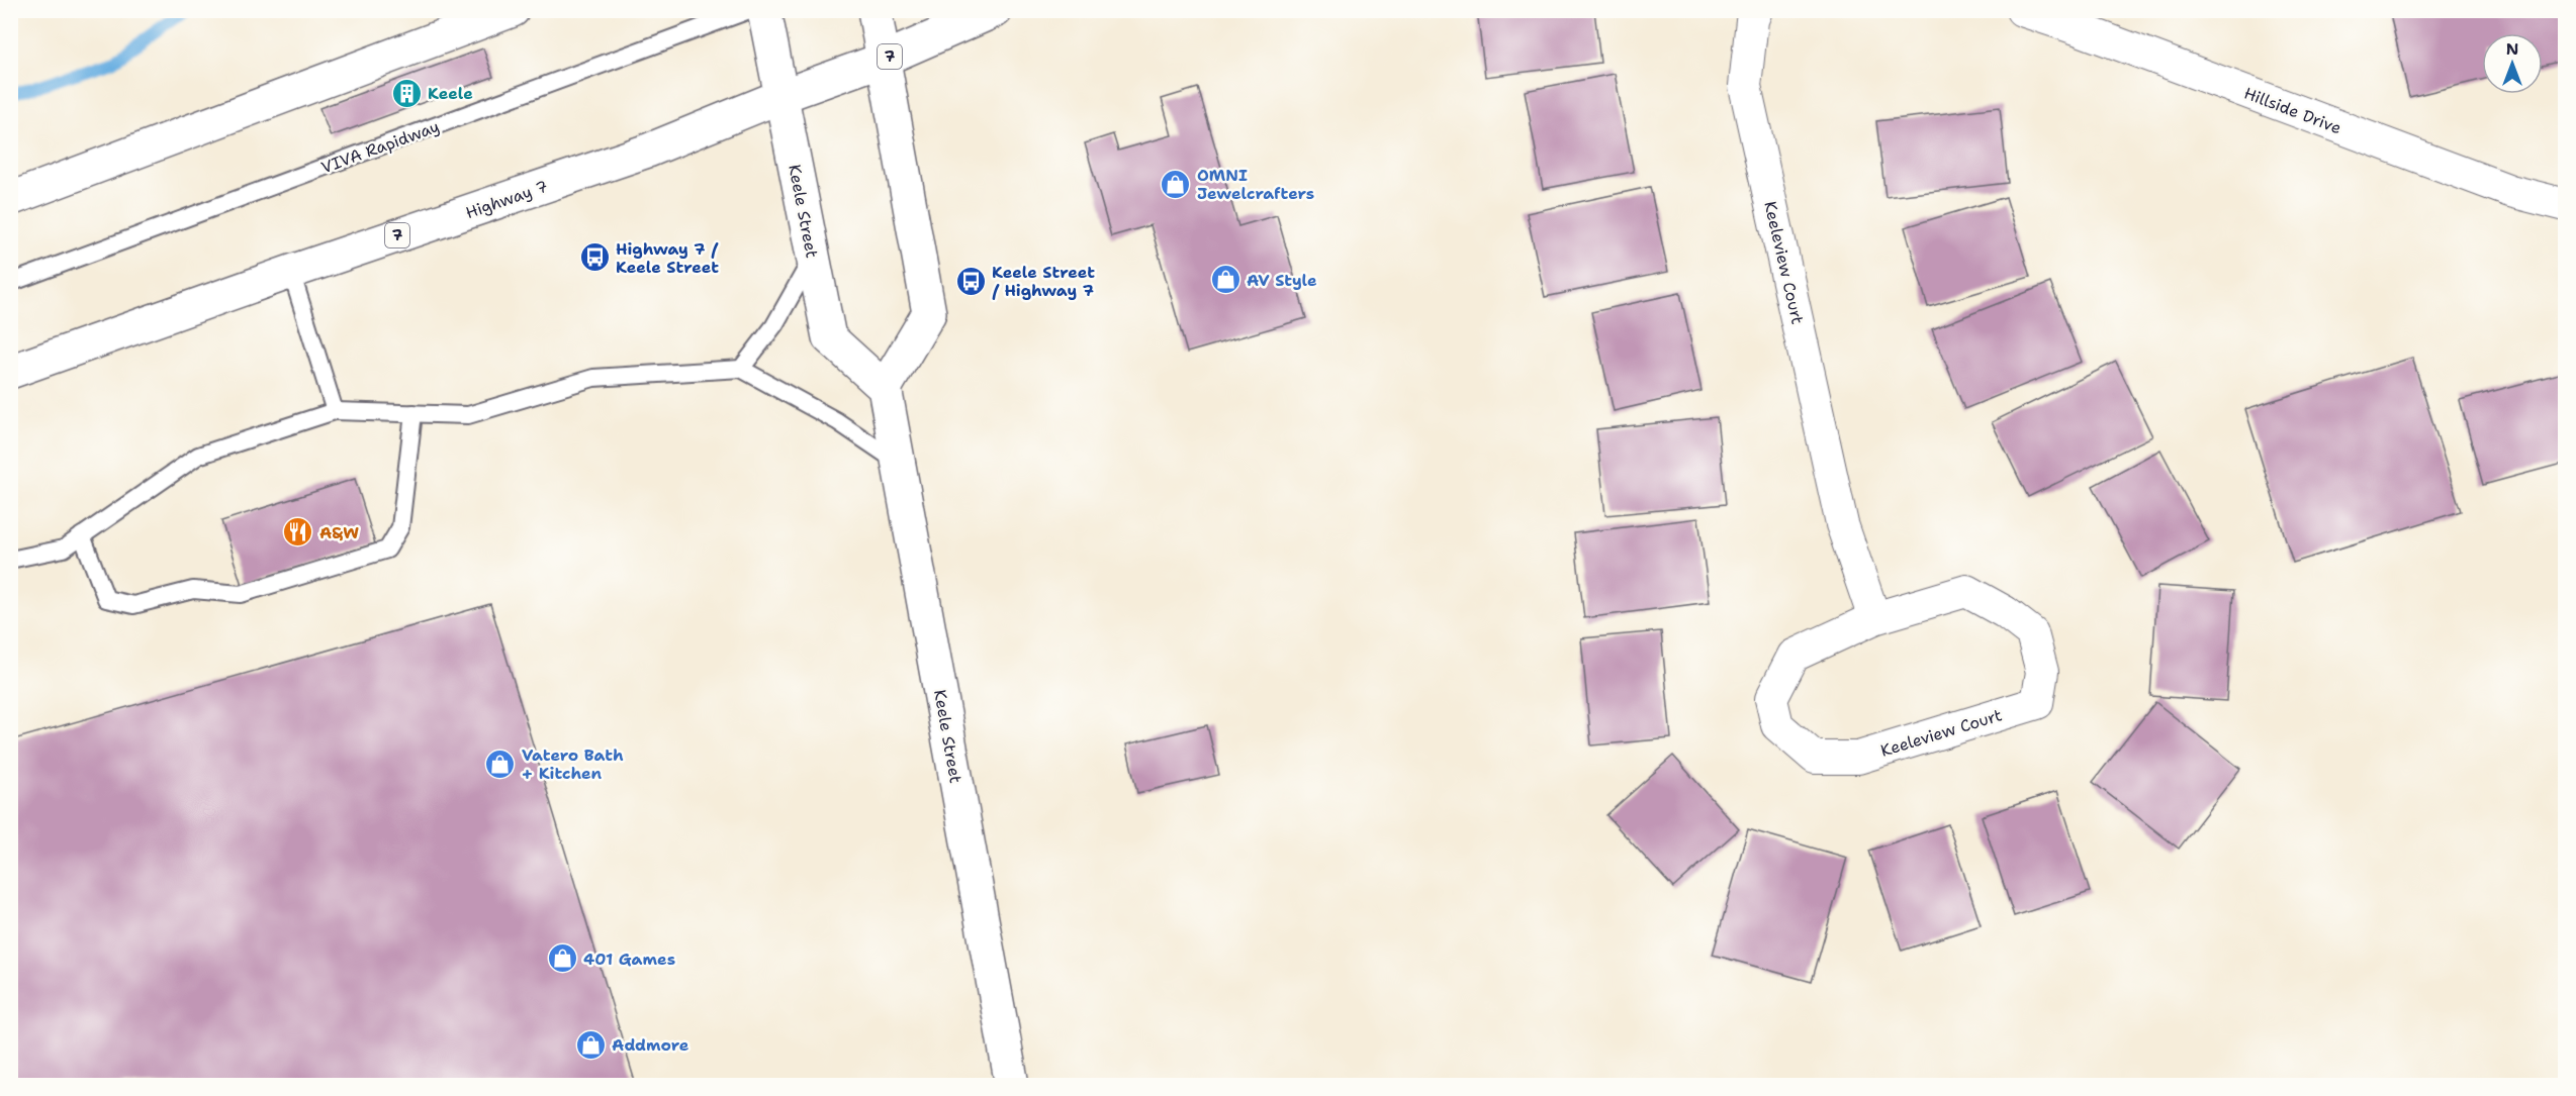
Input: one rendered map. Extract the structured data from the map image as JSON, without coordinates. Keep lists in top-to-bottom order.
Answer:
{
  "streets": {
    "main road": ["7", "Highway 7", "Keele Street"],
    "street": ["Hillside Drive", "Keeleview Court"],
    "lane": ["VIVA Rapidway"]
  },
  "crossings": [
    ["Highway 7", "Keele Street"]
  ],
  "places": {
    "building": ["Keele"],
    "shop": [
      "OMNI Jewelcrafters",
      "AV Style",
      "Vatero Bath + Kitchen",
      "401 Games",
      "Addmore"
    ],
    "bus stop": ["Highway 7 / Keele Street", "Keele Street / Highway 7"],
    "restaurant": ["A&W"]
  },
  "north": "top"
}
